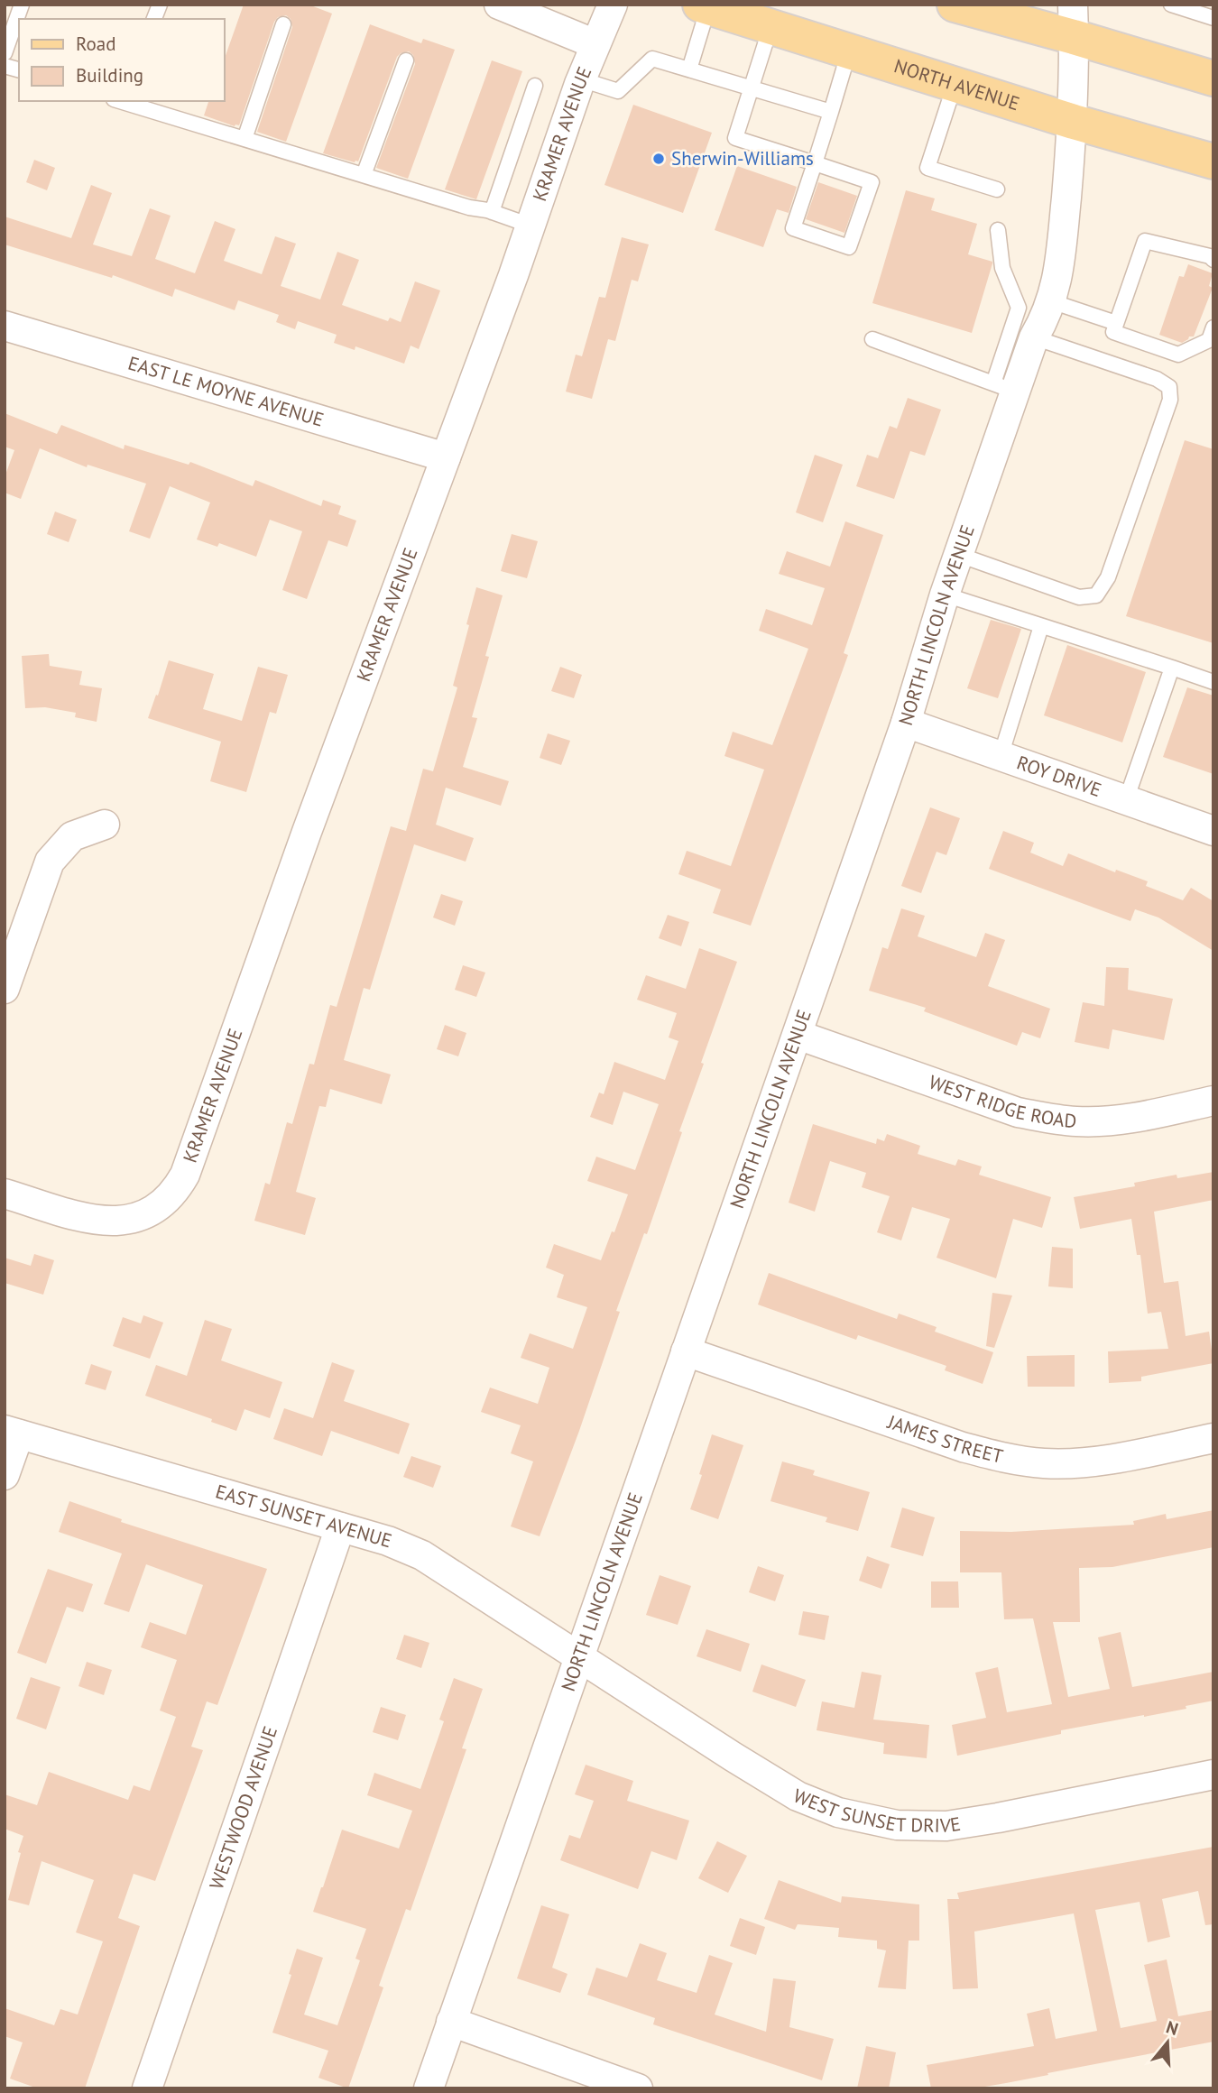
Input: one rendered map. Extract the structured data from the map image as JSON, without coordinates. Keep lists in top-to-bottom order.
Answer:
{
  "streets": {
    "main road": ["NORTH AVENUE"],
    "street": [
      "KRAMER AVENUE",
      "EAST LE MOYNE AVENUE",
      "NORTH LINCOLN AVENUE",
      "ROY DRIVE",
      "WEST RIDGE ROAD",
      "JAMES STREET",
      "EAST SUNSET AVENUE",
      "WEST SUNSET DRIVE",
      "WESTWOOD AVENUE"
    ]
  },
  "crossings": [
    ["NORTH AVENUE", "NORTH LINCOLN AVENUE"],
    ["KRAMER AVENUE", "EAST LE MOYNE AVENUE"],
    ["NORTH LINCOLN AVENUE", "ROY DRIVE"],
    ["NORTH LINCOLN AVENUE", "WEST RIDGE ROAD"],
    ["NORTH LINCOLN AVENUE", "JAMES STREET"],
    ["NORTH LINCOLN AVENUE", "EAST SUNSET AVENUE"],
    ["NORTH LINCOLN AVENUE", "WEST SUNSET DRIVE"],
    ["EAST SUNSET AVENUE", "WEST SUNSET DRIVE"],
    ["EAST SUNSET AVENUE", "WESTWOOD AVENUE"]
  ],
  "places": ["Sherwin-Williams"],
  "legend": ["Road", "Building"],
  "north": "top"
}
